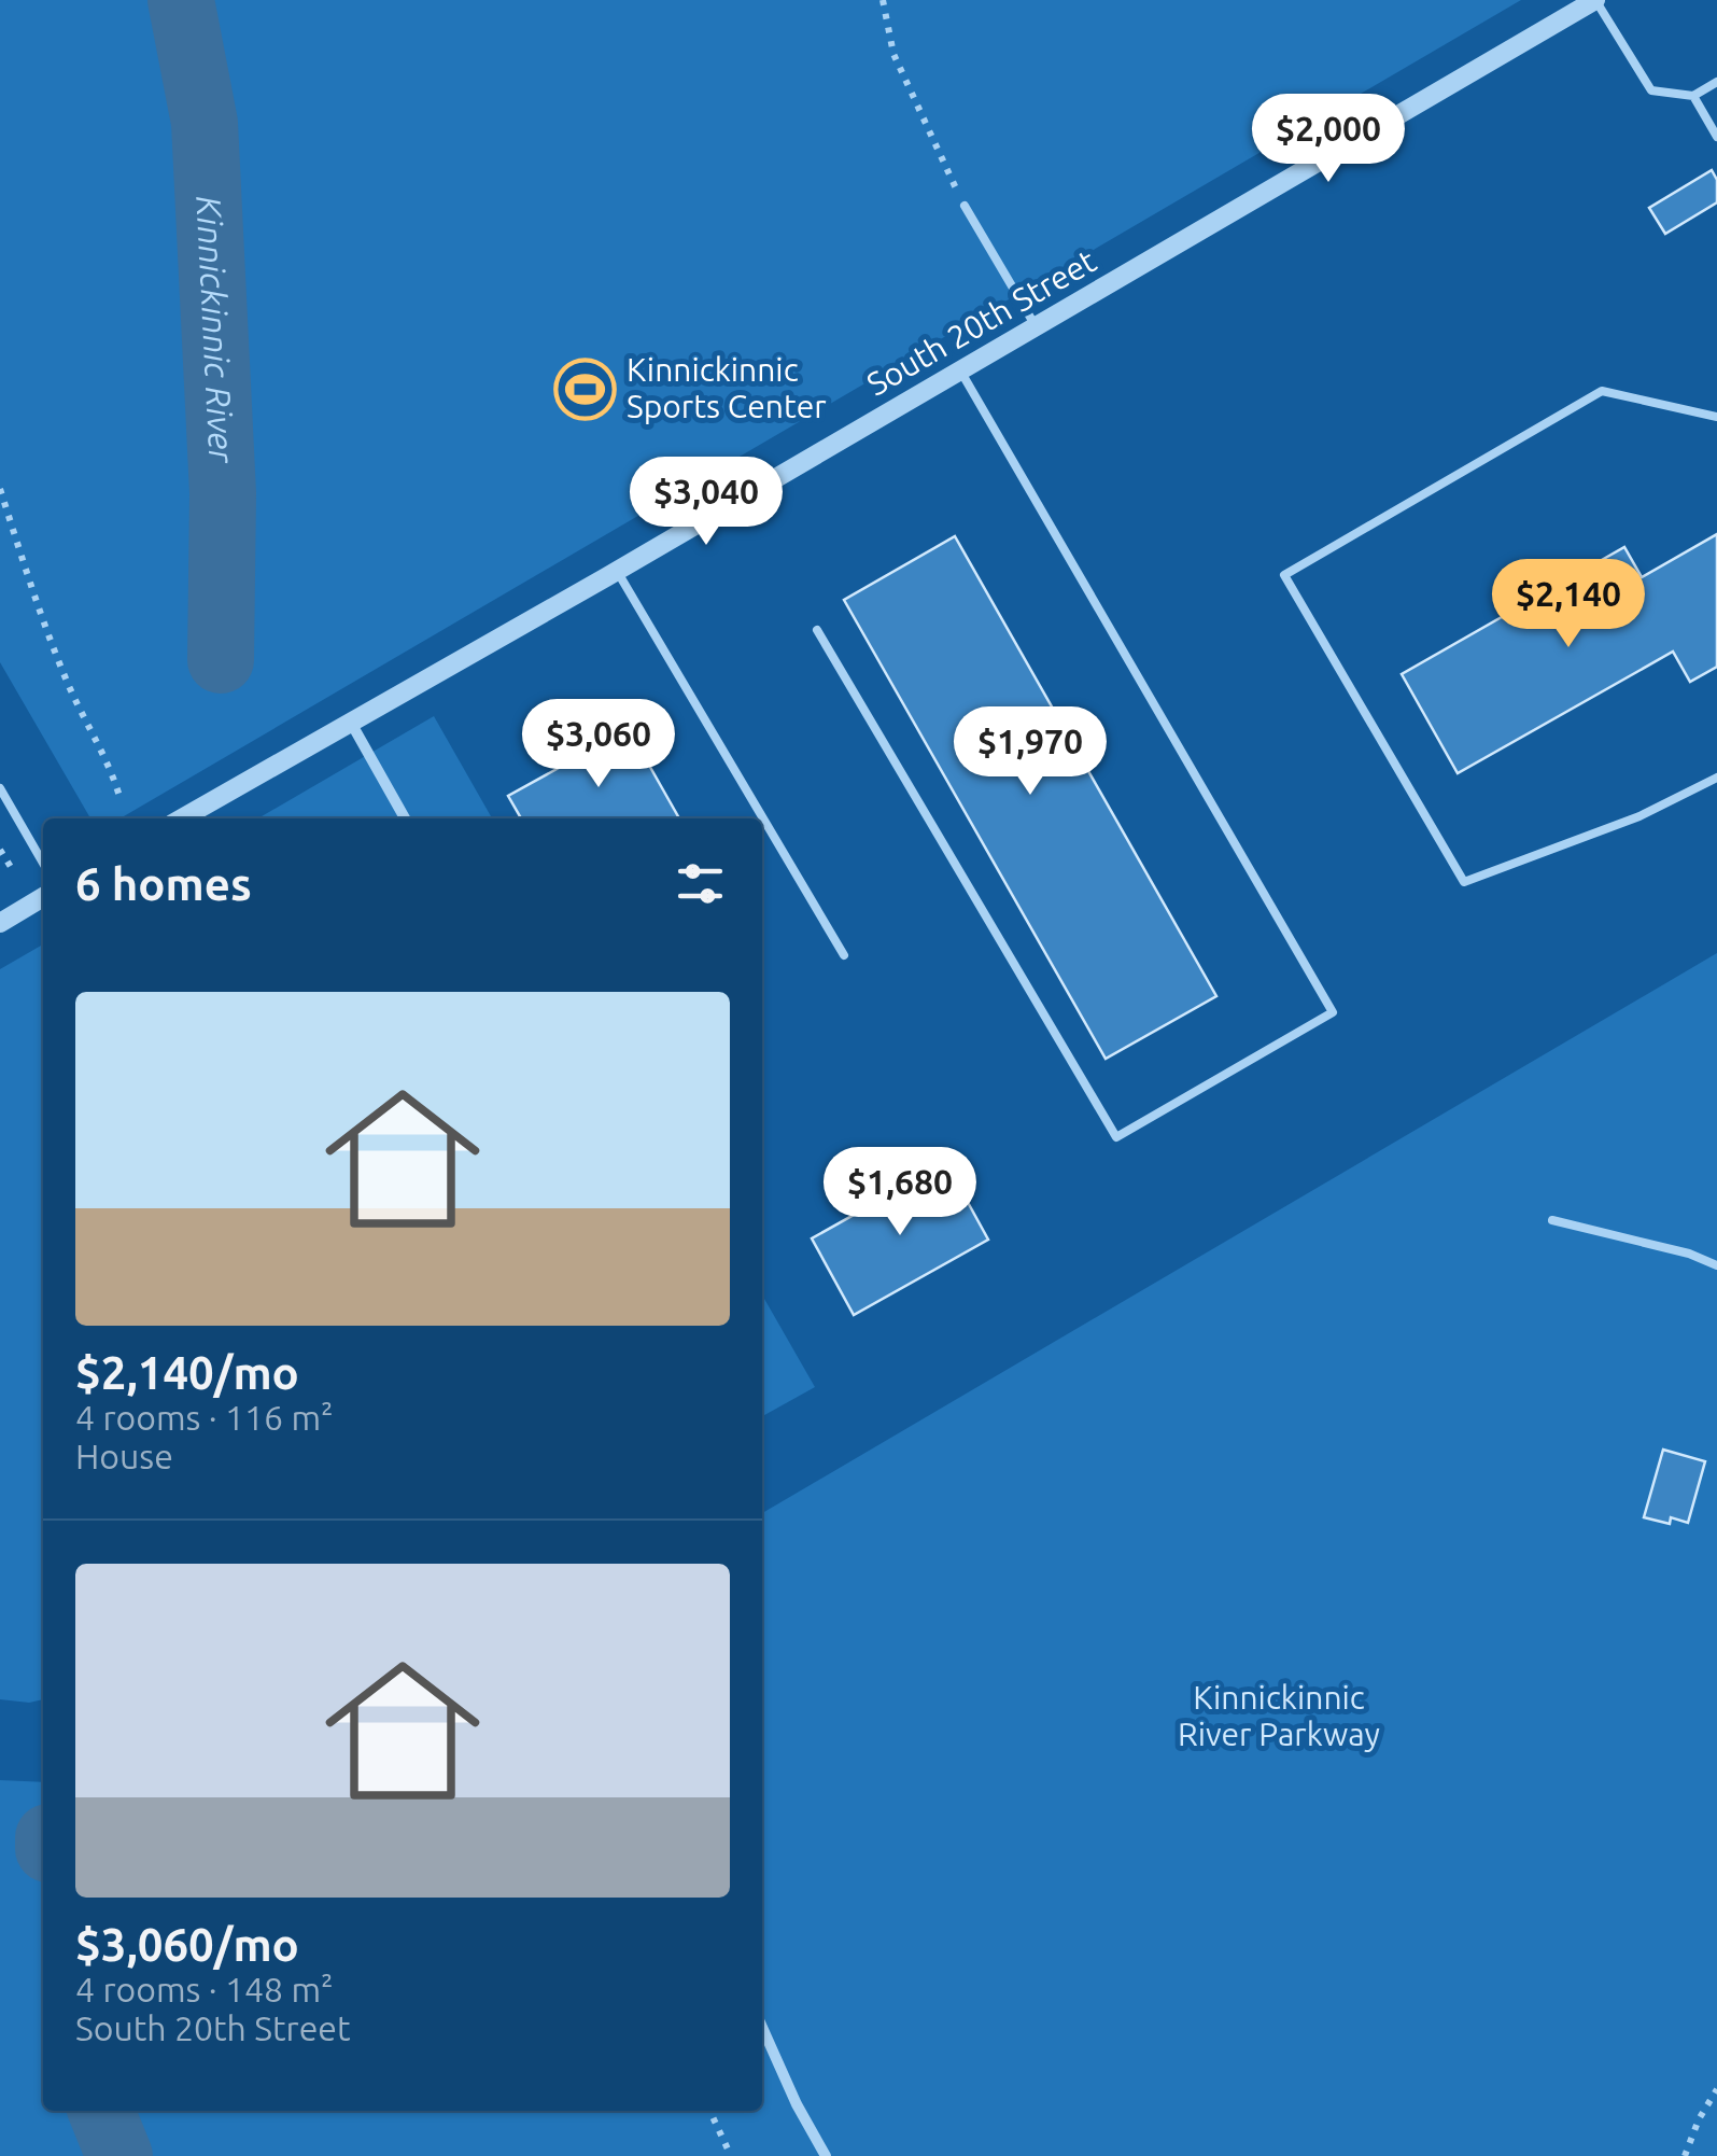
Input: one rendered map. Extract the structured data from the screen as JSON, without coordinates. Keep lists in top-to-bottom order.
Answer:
{
  "streets": {
    "street": ["South 20th Street"]
  },
  "water": ["Kinnickinnic River"],
  "parks": ["Kinnickinnic River Parkway"],
  "places": {
    "sports": ["Kinnickinnic Sports Center"]
  },
  "page": {
    "price": [
      "$2,000",
      "$3,040",
      "$2,140",
      "$3,060",
      "$1,970",
      "$1,680"
    ],
    "heading": "6 homes",
    "list": [
      {
        "name": "$2,140/mo",
        "note": "4 rooms · 116 m² · House"
      },
      {
        "name": "$3,060/mo",
        "note": "4 rooms · 148 m² · South 20th Street"
      }
    ]
  }
}
